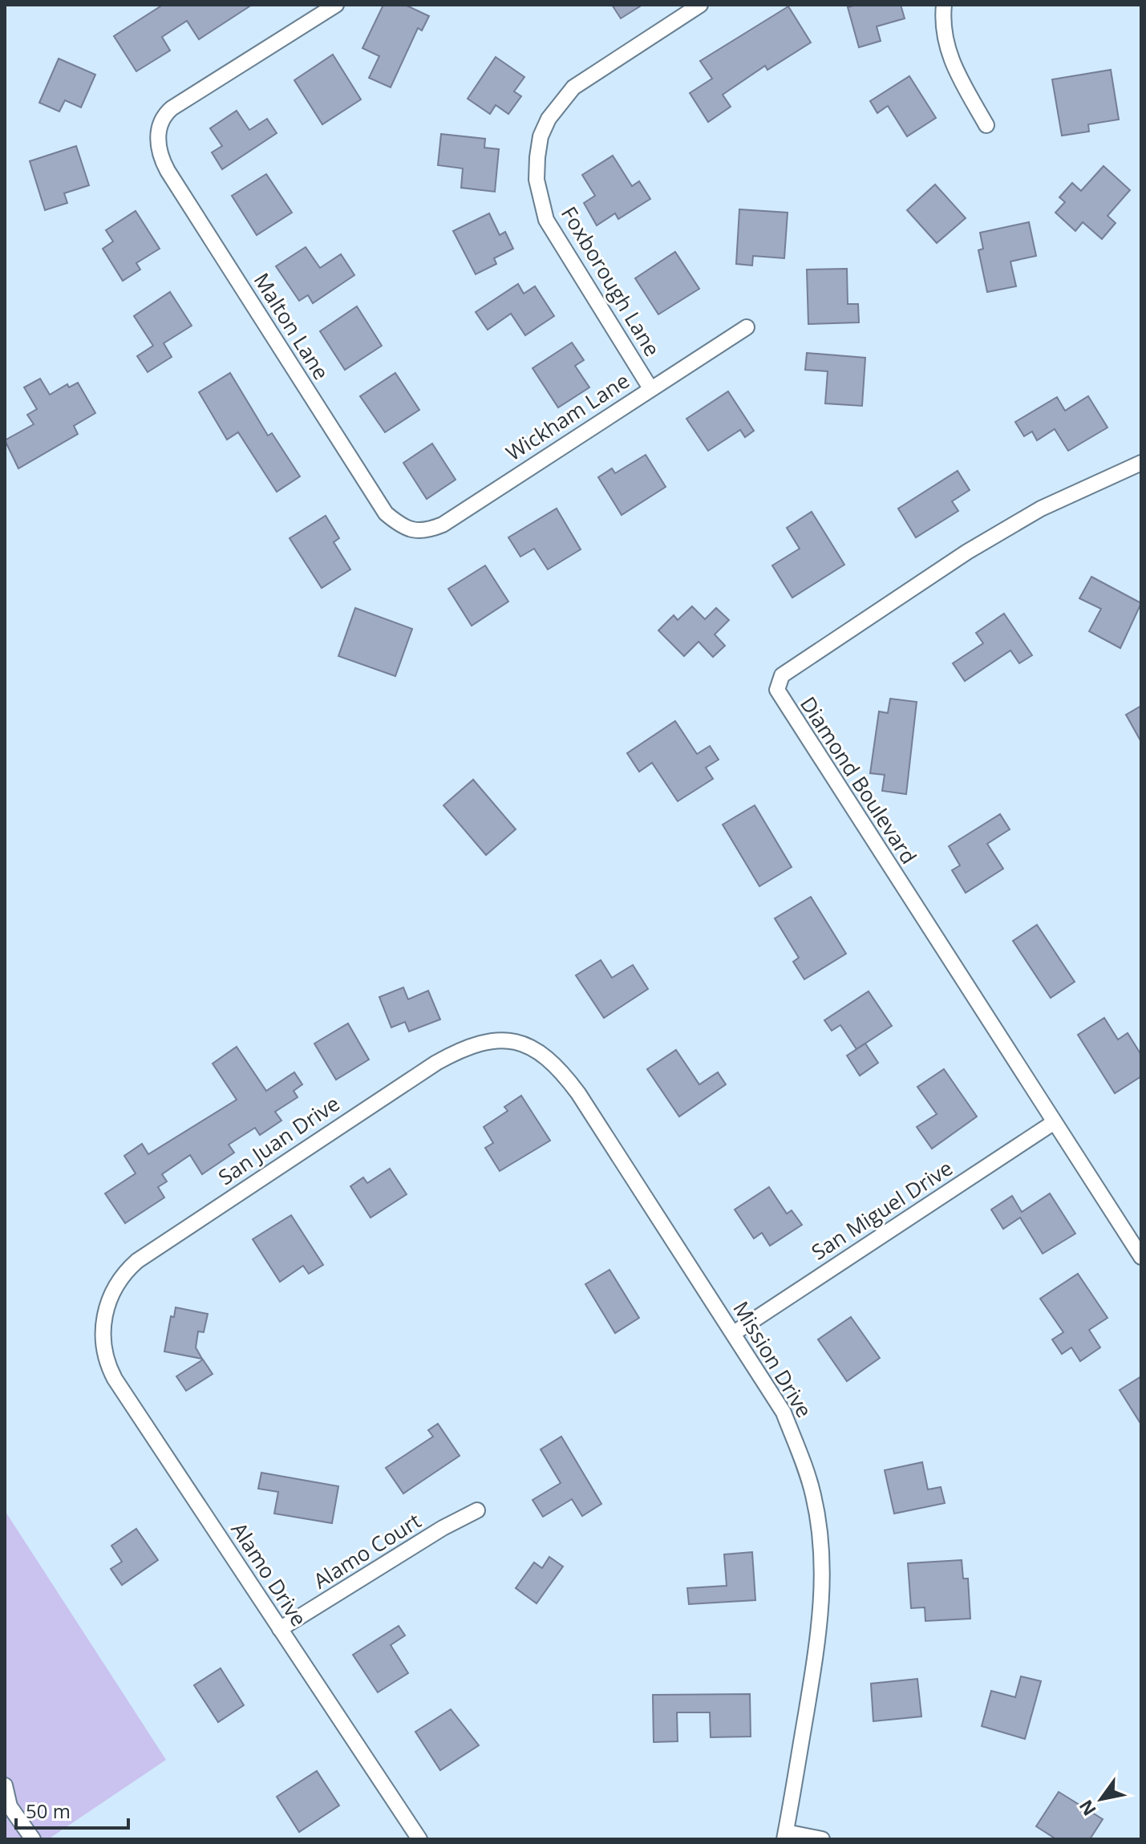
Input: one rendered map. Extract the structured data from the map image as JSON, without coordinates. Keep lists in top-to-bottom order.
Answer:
{
  "streets": {
    "street": [
      "Foxborough Lane",
      "Malton Lane",
      "Wickham Lane",
      "Diamond Boulevard",
      "San Juan Drive",
      "San Miguel Drive",
      "Mission Drive",
      "Alamo Court",
      "Alamo Drive"
    ]
  },
  "crossings": [
    ["Foxborough Lane", "Wickham Lane"],
    ["Malton Lane", "Wickham Lane"],
    ["Diamond Boulevard", "San Miguel Drive"],
    ["San Juan Drive", "Mission Drive"],
    ["San Juan Drive", "Alamo Drive"],
    ["San Miguel Drive", "Mission Drive"],
    ["Alamo Court", "Alamo Drive"]
  ],
  "scale_bar": "50 m",
  "north": "bottom left"
}
